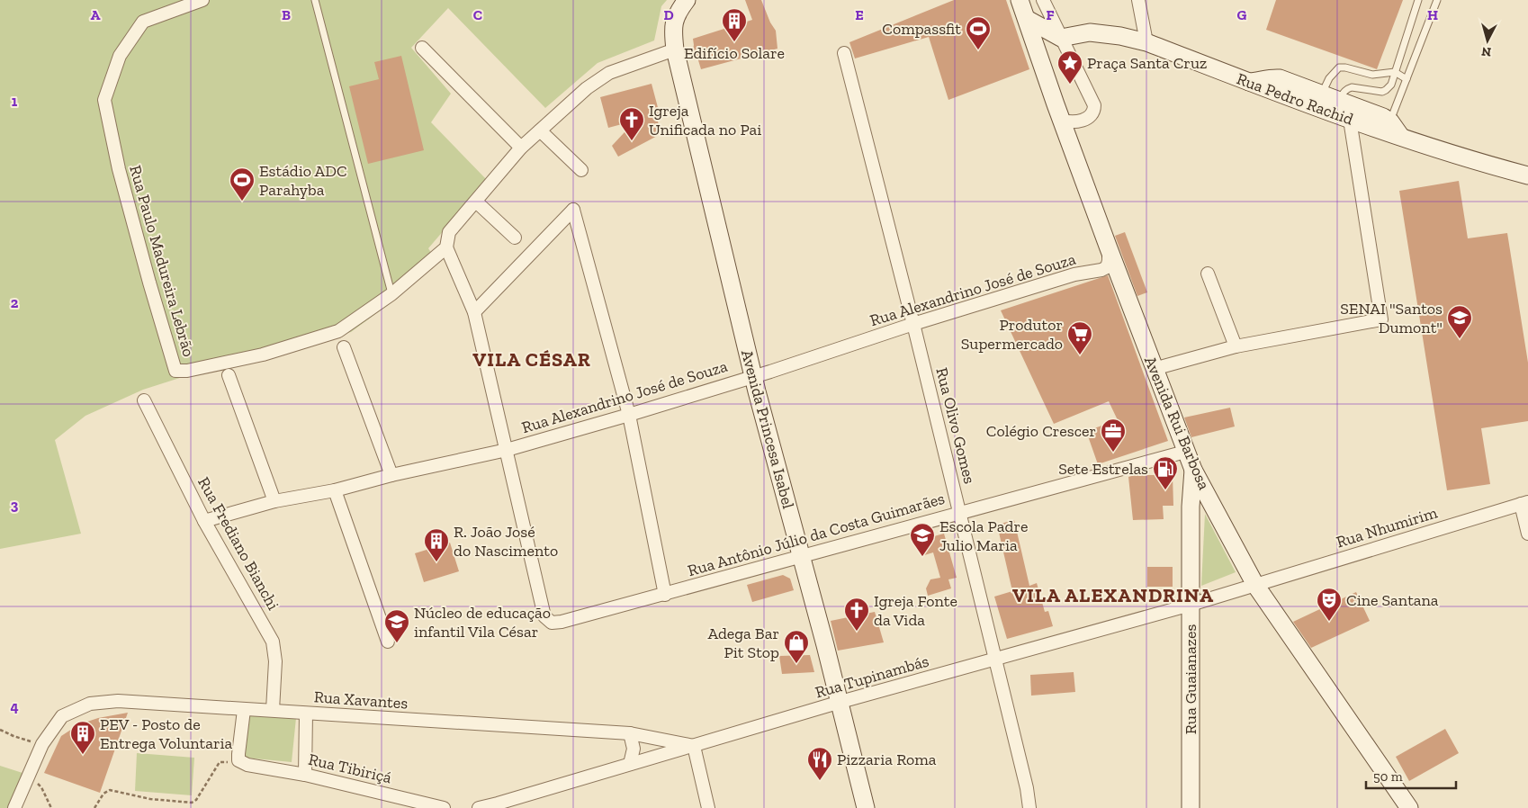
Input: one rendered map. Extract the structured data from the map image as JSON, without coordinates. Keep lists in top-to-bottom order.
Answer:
{
  "streets": {
    "main road": [
      "Rua Pedro Rachid",
      "Avenida Rui Barbosa",
      "Avenida Princesa Isabel",
      "Rua Guaianazes"
    ],
    "street": [
      "Rua Paulo Madureira Lebrão",
      "Rua Alexandrino José de Souza",
      "Rua Olivo Gomes",
      "Rua Nhumirim",
      "Rua Antônio Júlio da Costa Guimarães",
      "Rua Frediano Bianchi",
      "Rua Tupinambás",
      "Rua Xavantes",
      "Rua Tibiriçá"
    ]
  },
  "crossings": [
    ["Rua Paulo Madureira Lebrão", "Avenida Princesa Isabel"],
    ["Rua Alexandrino José de Souza", "Avenida Rui Barbosa"],
    ["Rua Alexandrino José de Souza", "Rua Olivo Gomes"],
    ["Rua Alexandrino José de Souza", "Avenida Princesa Isabel"],
    ["Rua Alexandrino José de Souza", "Rua Antônio Júlio da Costa Guimarães"],
    ["Rua Alexandrino José de Souza", "Rua Frediano Bianchi"],
    ["Avenida Rui Barbosa", "Rua Nhumirim"],
    ["Avenida Rui Barbosa", "Rua Antônio Júlio da Costa Guimarães"],
    ["Avenida Rui Barbosa", "Rua Tupinambás"],
    ["Avenida Rui Barbosa", "Rua Guaianazes"],
    ["Rua Olivo Gomes", "Rua Antônio Júlio da Costa Guimarães"],
    ["Rua Olivo Gomes", "Rua Tupinambás"],
    ["Avenida Princesa Isabel", "Rua Antônio Júlio da Costa Guimarães"],
    ["Avenida Princesa Isabel", "Rua Tupinambás"],
    ["Rua Nhumirim", "Rua Tupinambás"],
    ["Rua Frediano Bianchi", "Rua Xavantes"],
    ["Rua Tupinambás", "Rua Guaianazes"],
    ["Rua Tupinambás", "Rua Xavantes"]
  ],
  "districts": ["VILA CÉSAR", "VILA ALEXANDRINA"],
  "places": {
    "building": ["Edifício Solare", "R. João José do Nascimento", "PEV - Posto de Entrega Voluntaria"],
    "sports": ["Compassfit", "Estádio ADC Parahyba"],
    "place": ["Praça Santa Cruz"],
    "church": ["Igreja Unificada no Pai", "Igreja Fonte da Vida"],
    "school or university": ["SENAI \"Santos Dumont\"", "Escola Padre Julio Maria", "Núcleo de educação infantil Vila César"],
    "supermarket": ["Produtor Supermercado"],
    "office": ["Colégio Crescer"],
    "fuel station": ["Sete Estrelas"],
    "theatre": ["Cine Santana"],
    "shop": ["Adega Bar Pit Stop"],
    "restaurant": ["Pizzaria Roma"]
  },
  "scale_bar": "50 m",
  "north": "bottom",
  "grid": {
    "columns": [
      "A",
      "B",
      "C",
      "D",
      "E",
      "F",
      "G",
      "H"
    ],
    "rows": [
      "1",
      "2",
      "3",
      "4"
    ]
  }
}
